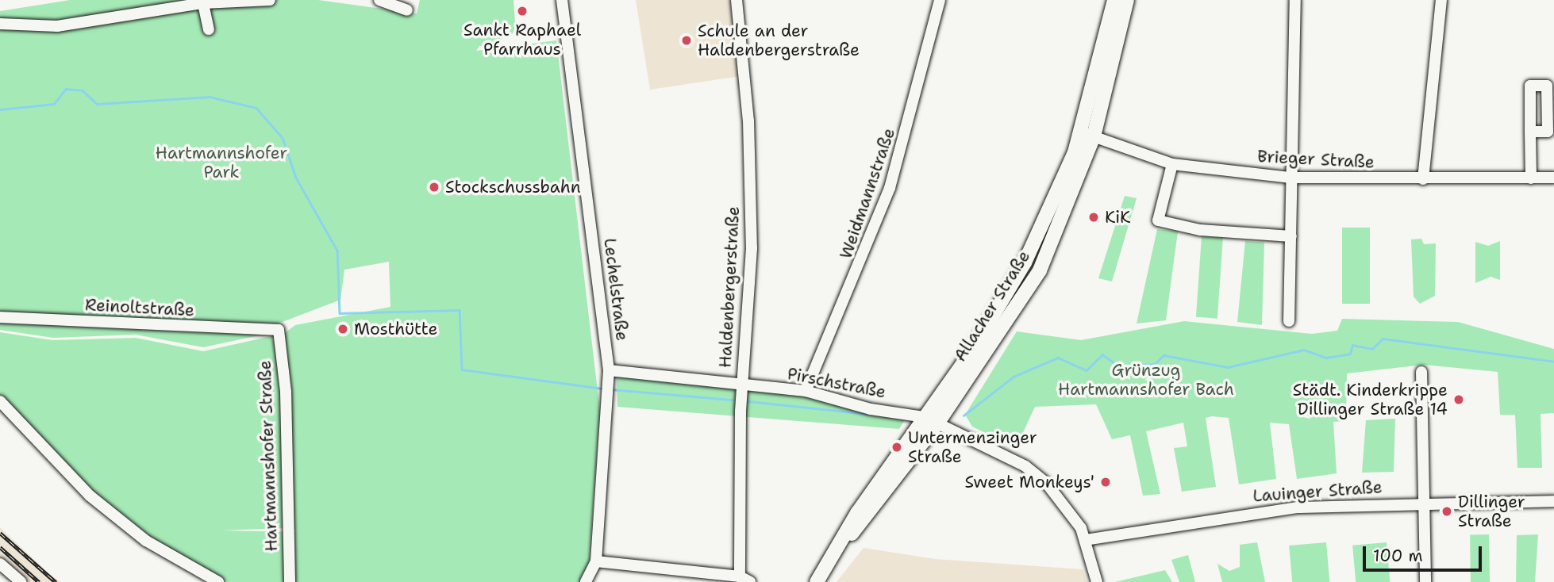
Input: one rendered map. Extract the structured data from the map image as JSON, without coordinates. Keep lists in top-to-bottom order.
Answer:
{
  "streets": {
    "main road": ["Allacher Straße"],
    "street": [
      "Brieger Straße",
      "Weidmannstraße",
      "Haldenbergerstraße",
      "Lechelstraße",
      "Reinoltstraße",
      "Pirschstraße",
      "Hartmannshofer Straße",
      "Lauinger Straße"
    ]
  },
  "crossings": [
    ["Brieger Straße", "Allacher Straße"],
    ["Weidmannstraße", "Pirschstraße"],
    ["Haldenbergerstraße", "Pirschstraße"],
    ["Lechelstraße", "Pirschstraße"],
    ["Allacher Straße", "Pirschstraße"],
    ["Reinoltstraße", "Hartmannshofer Straße"]
  ],
  "parks": ["Hartmannshofer Park", "Grünzug Hartmannshofer Bach"],
  "places": [
    "Sankt Raphael Pfarrhaus",
    "Schule an der Haldenbergerstraße",
    "Stockschussbahn",
    "KiK",
    "Mosthütte",
    "Städt. Kinderkrippe Dillinger Straße 14",
    "Untermenzinger Straße",
    "Sweet Monkeys'",
    "Dillinger Straße"
  ],
  "scale_bar": "100 m"
}
